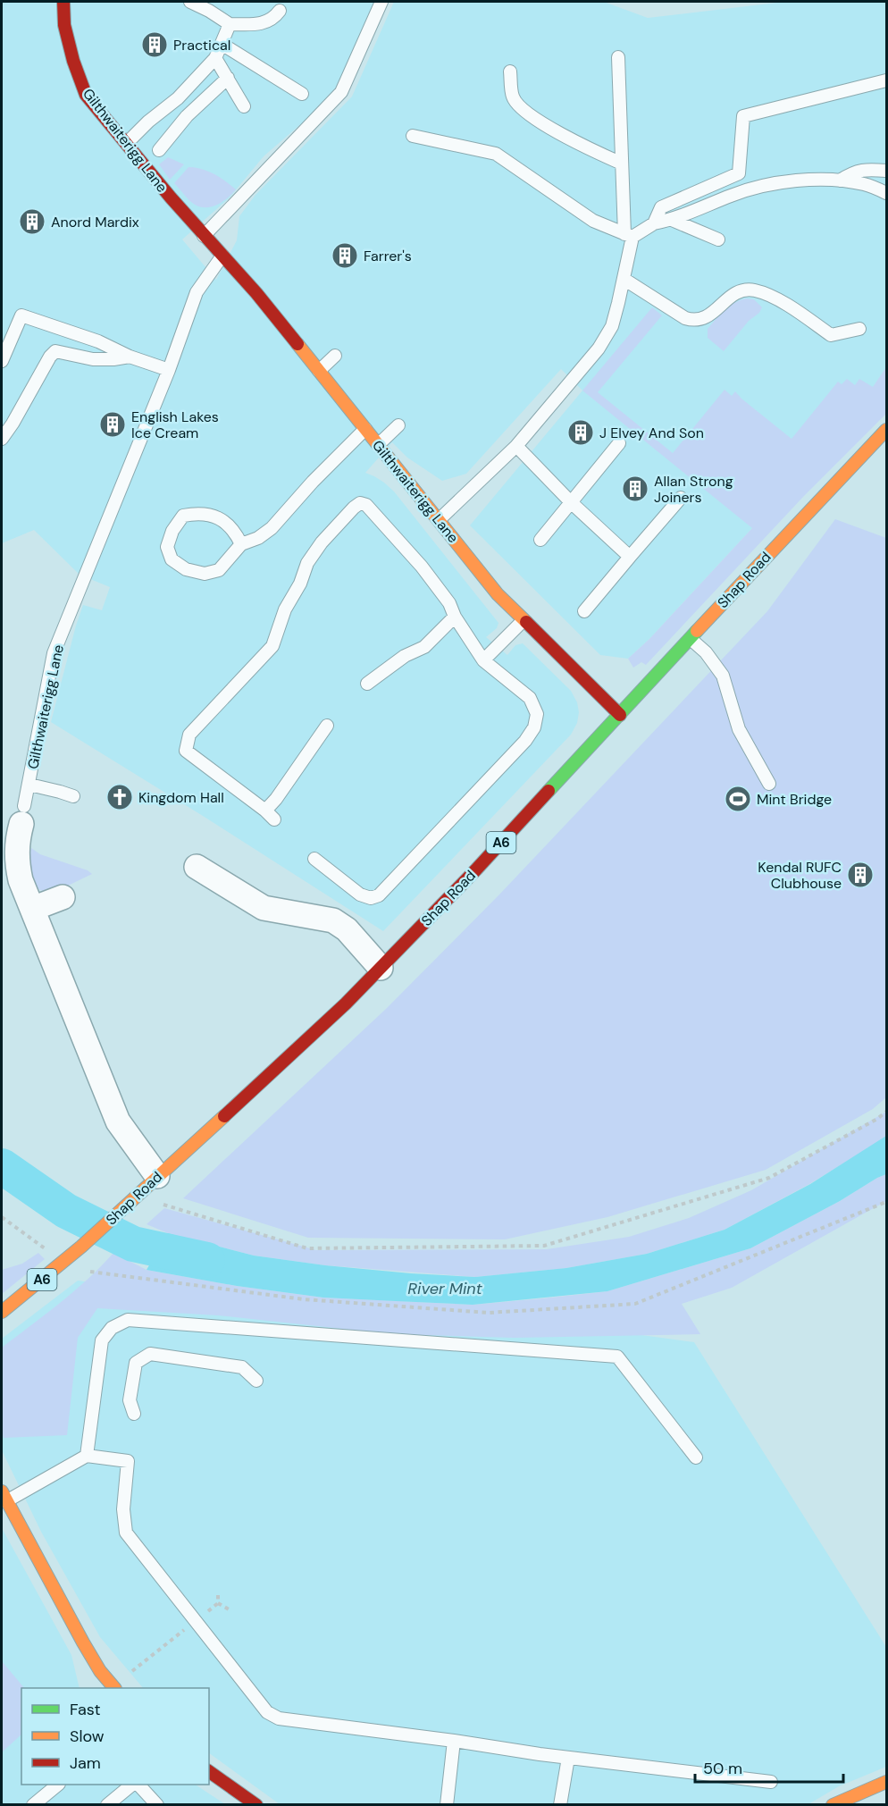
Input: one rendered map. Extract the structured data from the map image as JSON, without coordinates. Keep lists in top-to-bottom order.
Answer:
{
  "streets": {
    "main road": ["Gilthwaiterigg Lane", "Shap Road", "A6"]
  },
  "crossings": [
    ["Gilthwaiterigg Lane", "Shap Road"]
  ],
  "water": ["River Mint"],
  "places": {
    "building": [
      "Practical",
      "Anord Mardix",
      "Farrer's",
      "English Lakes Ice Cream",
      "J Elvey And Son",
      "Allan Strong Joiners",
      "Kendal RUFC Clubhouse"
    ],
    "church": ["Kingdom Hall"],
    "sports": ["Mint Bridge"]
  },
  "legend": ["Fast", "Slow", "Jam"],
  "scale_bar": "50 m"
}
